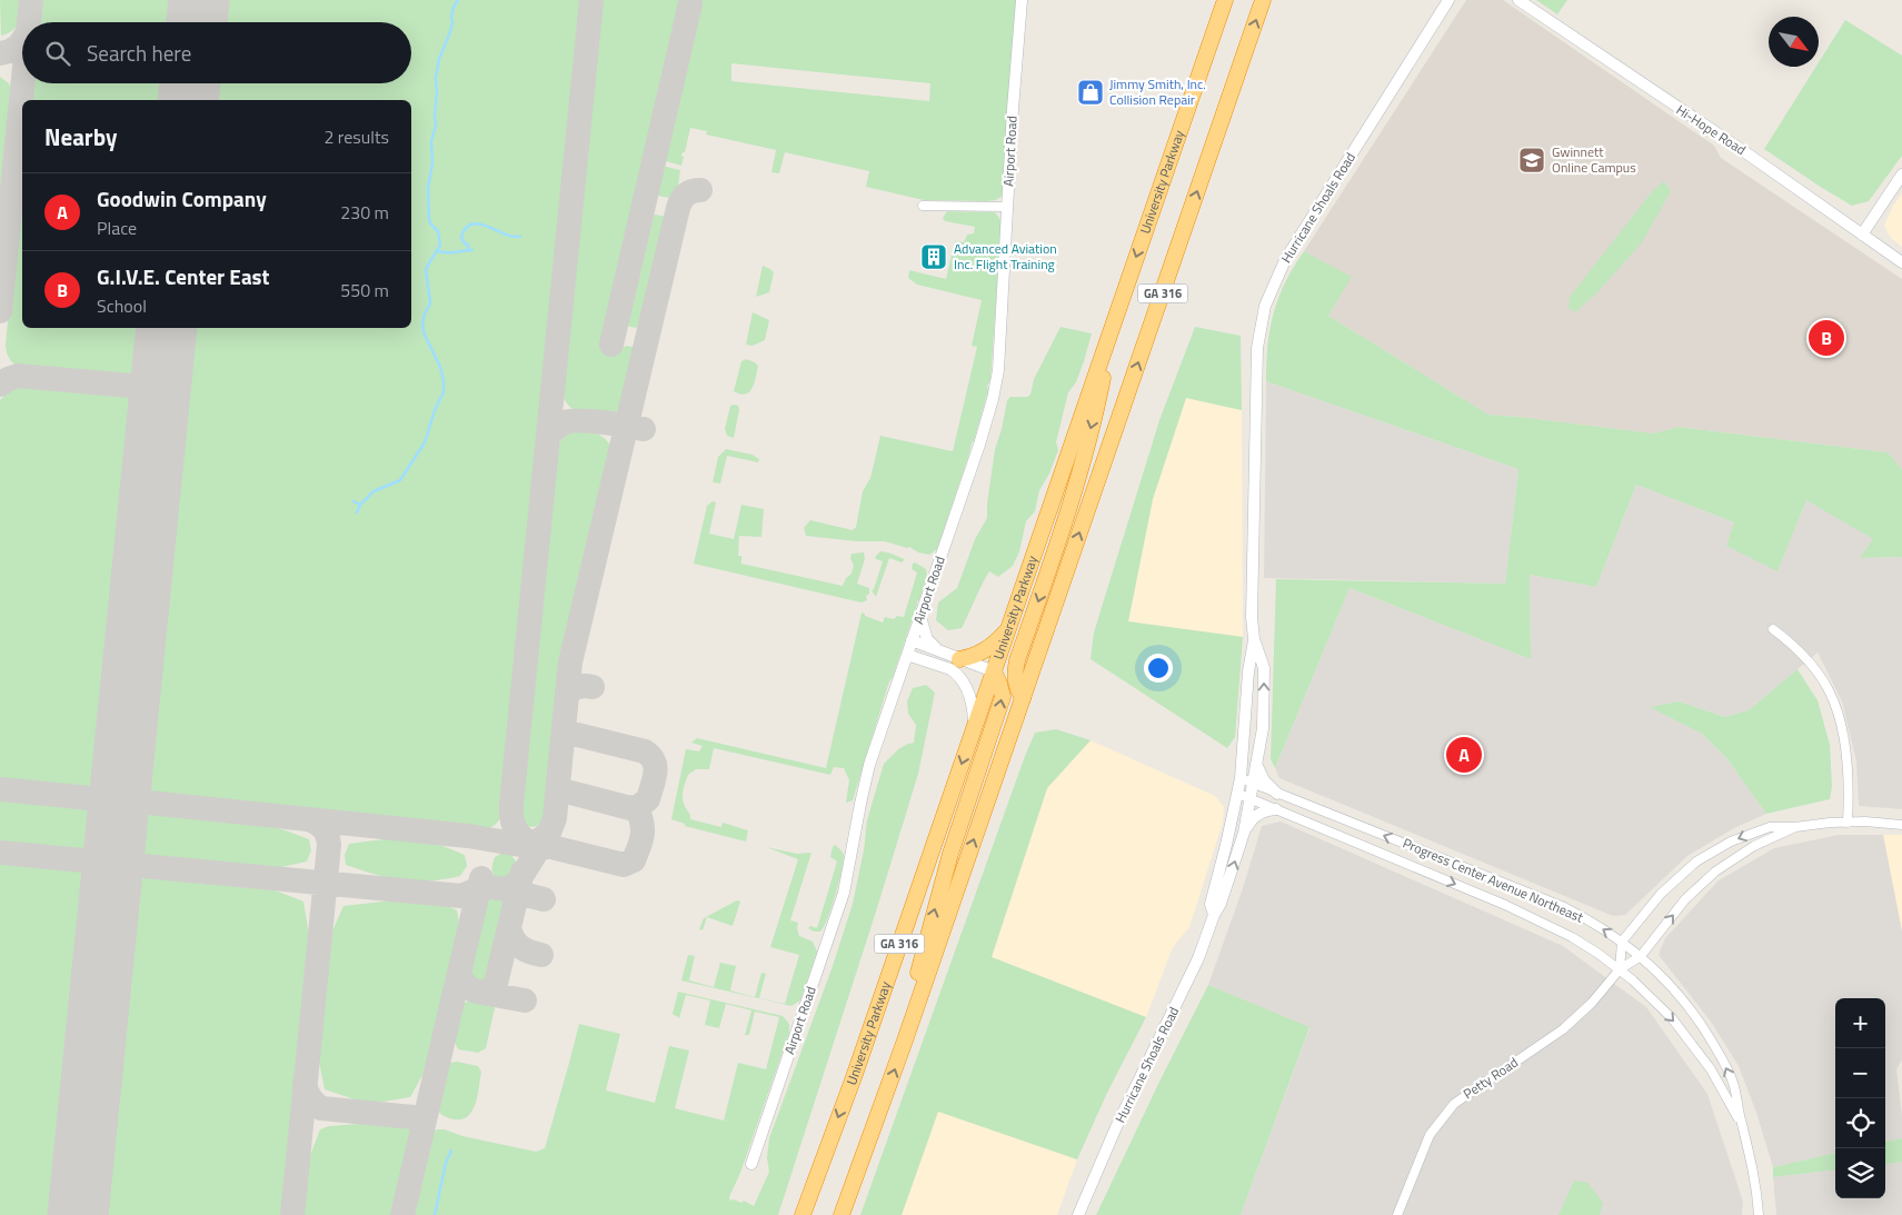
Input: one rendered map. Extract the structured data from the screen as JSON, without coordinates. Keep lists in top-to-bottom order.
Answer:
{
  "streets": {
    "highway": ["University Parkway", "GA 316"],
    "street": [
      "Hi-Hope Road",
      "Airport Road",
      "Hurricane Shoals Road",
      "Progress Center Avenue Northeast",
      "Petty Road"
    ]
  },
  "crossings": [
    ["Hurricane Shoals Road", "Progress Center Avenue Northeast"],
    ["Progress Center Avenue Northeast", "Petty Road"]
  ],
  "places": {
    "shop": ["Jimmy Smith, Inc. Collision Repair"],
    "school or university": ["Gwinnett Online Campus"],
    "building": ["Advanced Aviation Inc. Flight Training"]
  },
  "north": "bottom right",
  "page": {
    "search": "Search here",
    "heading": ["Nearby", "2 results"],
    "list": [
      {
        "mark": "A",
        "name": "Goodwin Company",
        "note": "Place",
        "value": "230 m"
      },
      {
        "mark": "B",
        "name": "G.I.V.E. Center East",
        "note": "School",
        "value": "550 m"
      }
    ],
    "pins": ["B", "A"],
    "map_buttons": ["+", "−"]
  }
}
